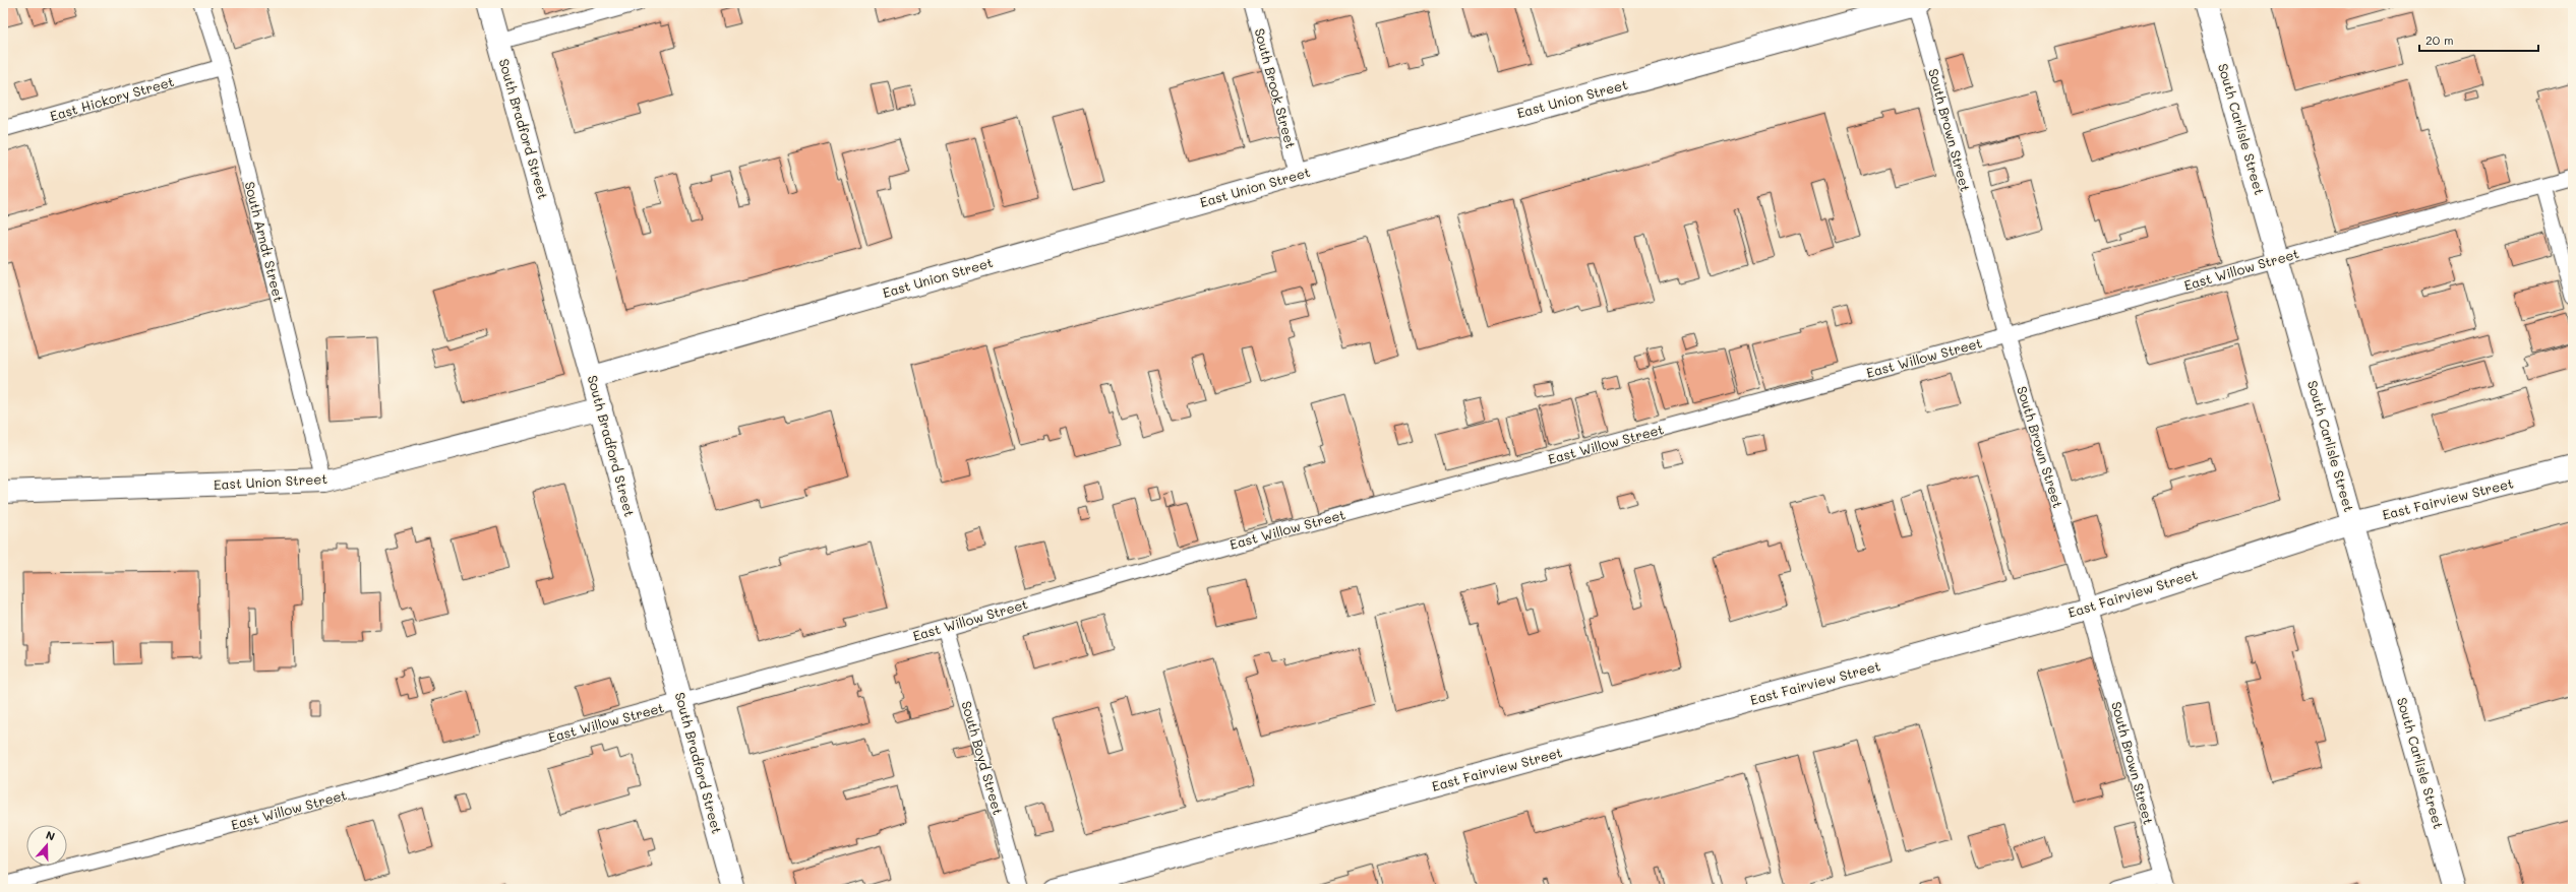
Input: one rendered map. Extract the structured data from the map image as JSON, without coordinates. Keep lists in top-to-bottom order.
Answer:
{
  "streets": {
    "street": [
      "East Union Street",
      "South Bradford Street",
      "South Carlisle Street",
      "East Fairview Street"
    ],
    "lane": [
      "South Brook Street",
      "East Hickory Street",
      "South Brown Street",
      "South Arndt Street",
      "East Willow Street",
      "South Boyd Street"
    ]
  },
  "crossings": [
    ["South Brook Street", "East Union Street"],
    ["East Hickory Street", "South Arndt Street"],
    ["East Union Street", "South Bradford Street"],
    ["East Union Street", "South Brown Street"],
    ["East Union Street", "South Arndt Street"],
    ["South Bradford Street", "East Willow Street"],
    ["South Carlisle Street", "East Willow Street"],
    ["South Carlisle Street", "East Fairview Street"],
    ["South Brown Street", "East Willow Street"],
    ["South Brown Street", "East Fairview Street"],
    ["East Willow Street", "South Boyd Street"]
  ],
  "scale_bar": "20 m",
  "north": "top"
}
